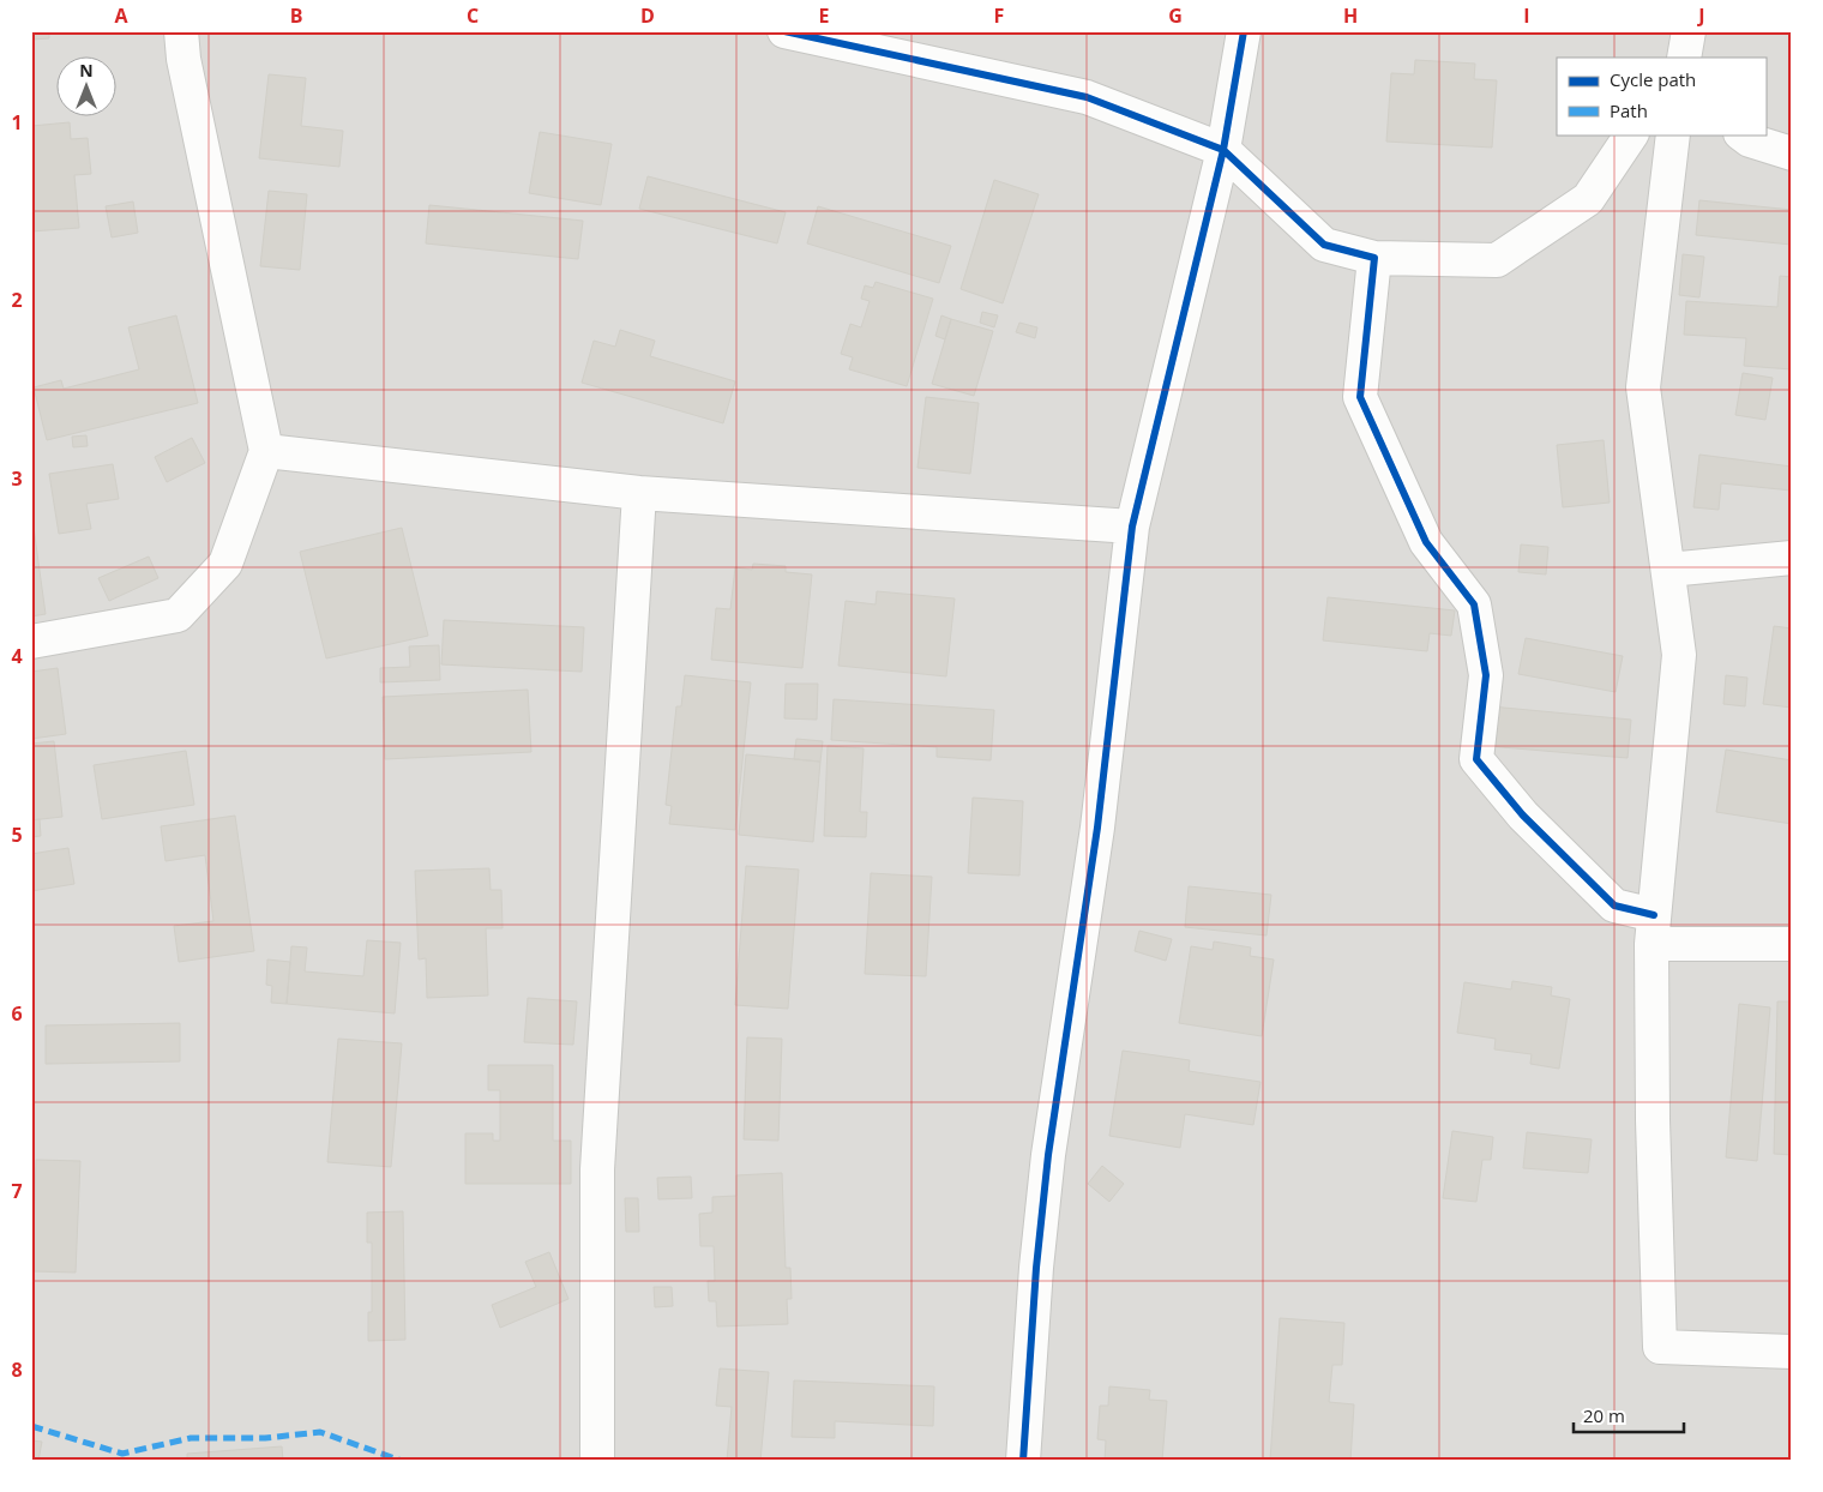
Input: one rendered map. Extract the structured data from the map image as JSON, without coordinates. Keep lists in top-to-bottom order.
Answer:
{
  "legend": ["Cycle path", "Path"],
  "scale_bar": "20 m",
  "north": "top",
  "grid": {
    "columns": [
      "A",
      "B",
      "C",
      "D",
      "E",
      "F",
      "G",
      "H",
      "I",
      "J"
    ],
    "rows": [
      "1",
      "2",
      "3",
      "4",
      "5",
      "6",
      "7",
      "8"
    ]
  }
}
